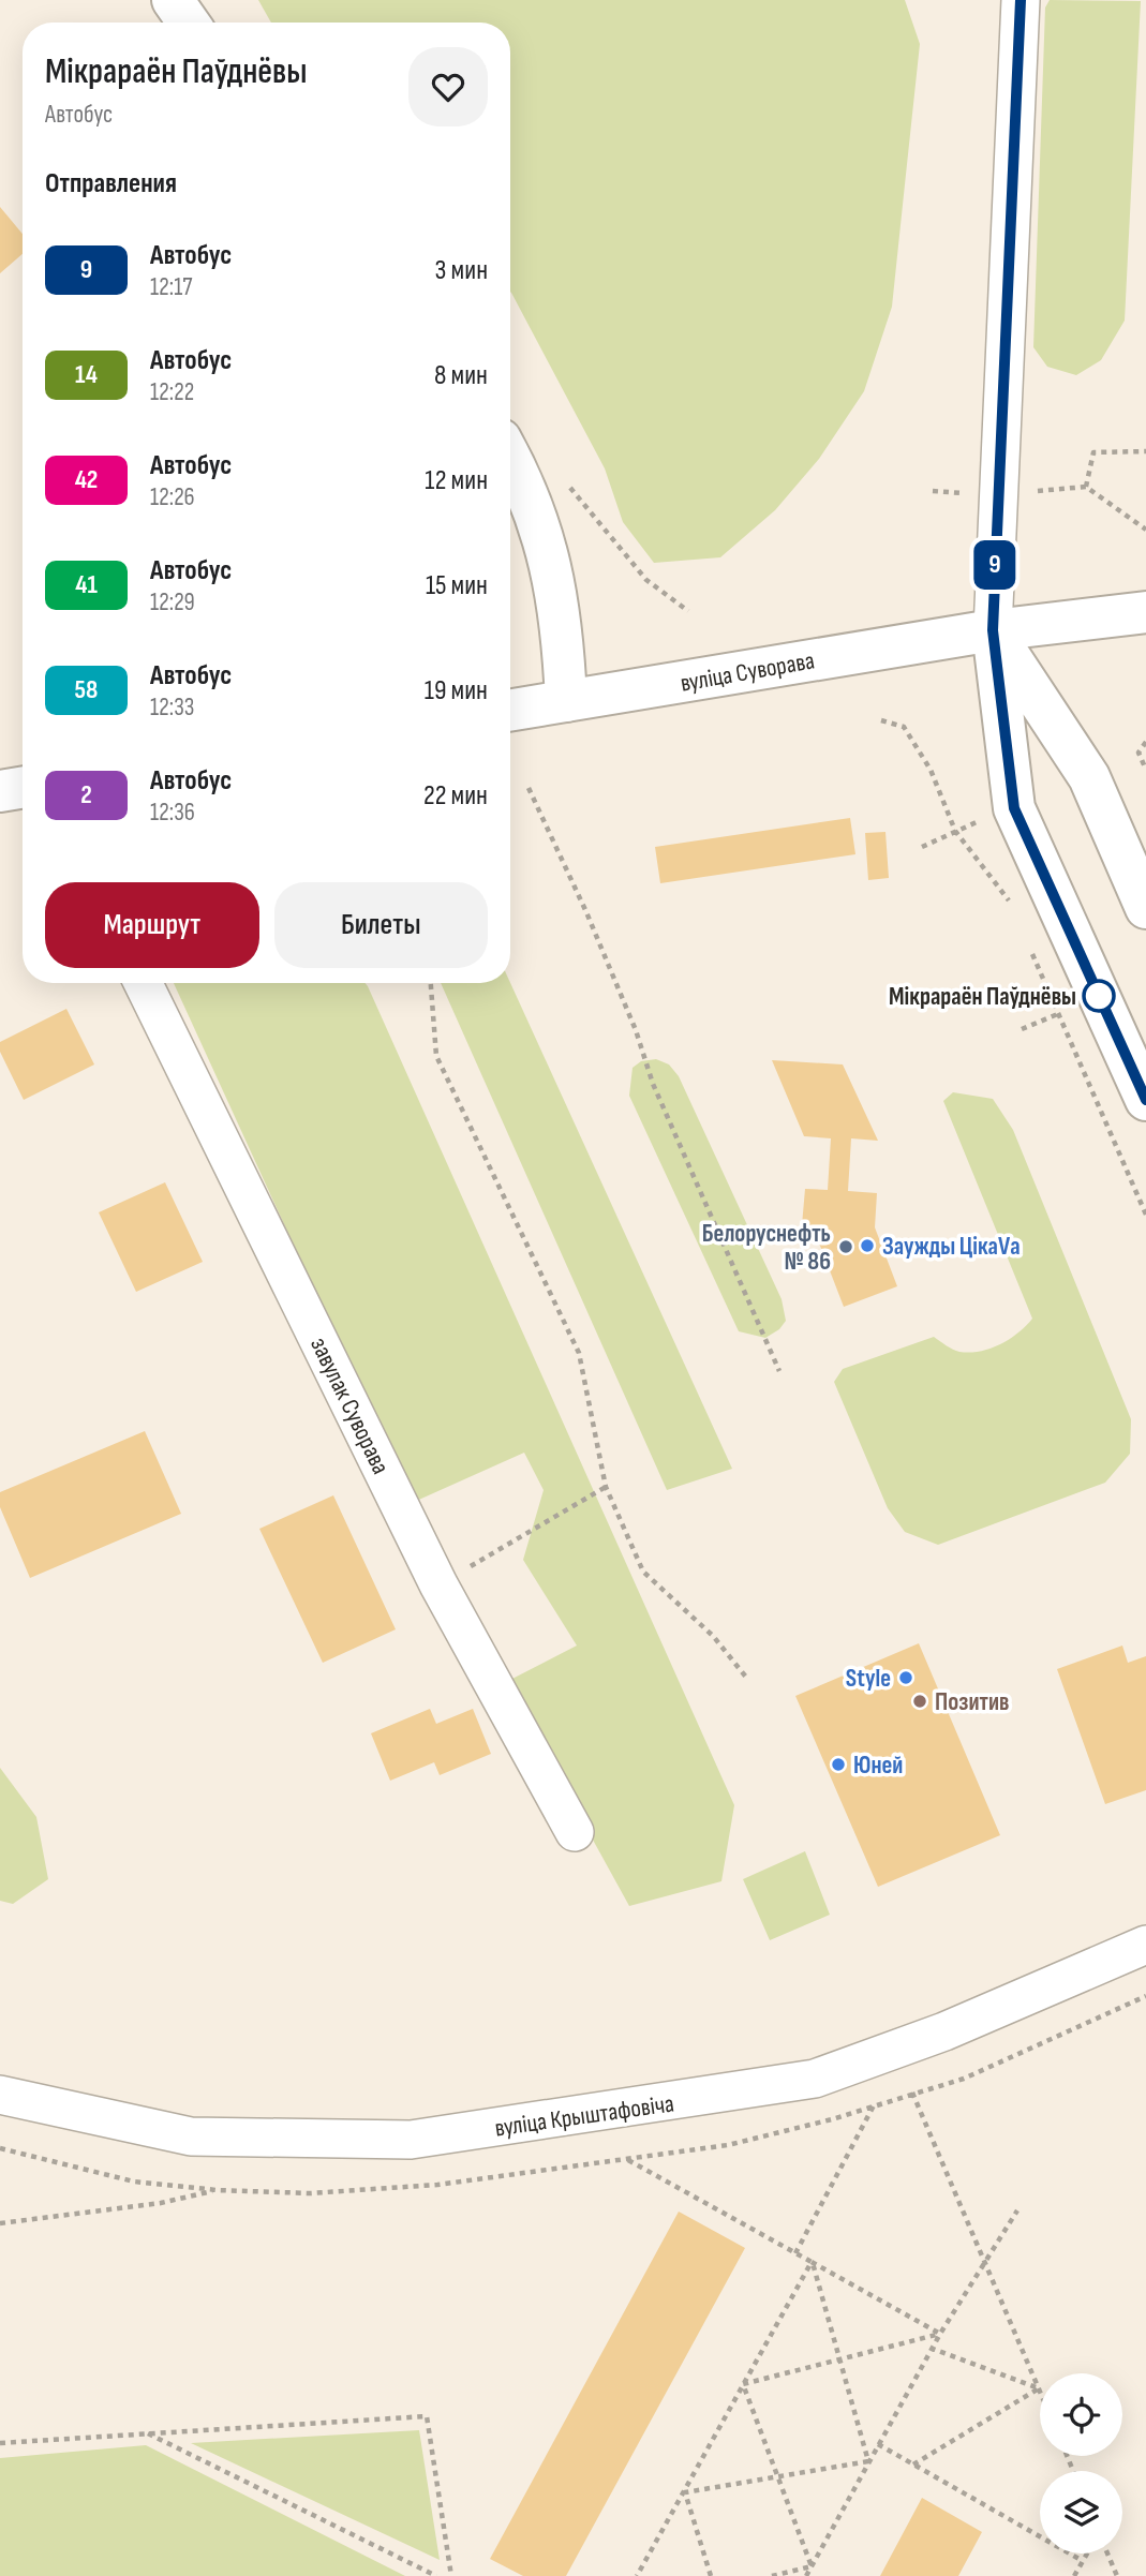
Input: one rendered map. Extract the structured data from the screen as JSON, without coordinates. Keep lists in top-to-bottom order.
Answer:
{
  "streets": {
    "main road": ["вуліца Суворава"],
    "street": ["завулак Суворава", "вуліца Крыштафовіча"]
  },
  "places": [
    "Мікрараён Паўднёвы",
    "Заужды ЦікаVа",
    "Белоруснефть № 86",
    "Style",
    "Позитив",
    "Юней"
  ],
  "lines": ["bus line 9"],
  "page": {
    "on_map": "9",
    "heading": [
      ["Мікрараён Паўднёвы", "Автобус"],
      "Отправления"
    ],
    "list": [
      {
        "mark": "9",
        "name": "Автобус",
        "note": "12:17",
        "value": "3 мин"
      },
      {
        "mark": "14",
        "name": "Автобус",
        "note": "12:22",
        "value": "8 мин"
      },
      {
        "mark": "42",
        "name": "Автобус",
        "note": "12:26",
        "value": "12 мин"
      },
      {
        "mark": "41",
        "name": "Автобус",
        "note": "12:29",
        "value": "15 мин"
      },
      {
        "mark": "58",
        "name": "Автобус",
        "note": "12:33",
        "value": "19 мин"
      },
      {
        "mark": "2",
        "name": "Автобус",
        "note": "12:36",
        "value": "22 мин"
      }
    ],
    "buttons": ["Маршрут", "Билеты"]
  }
}
